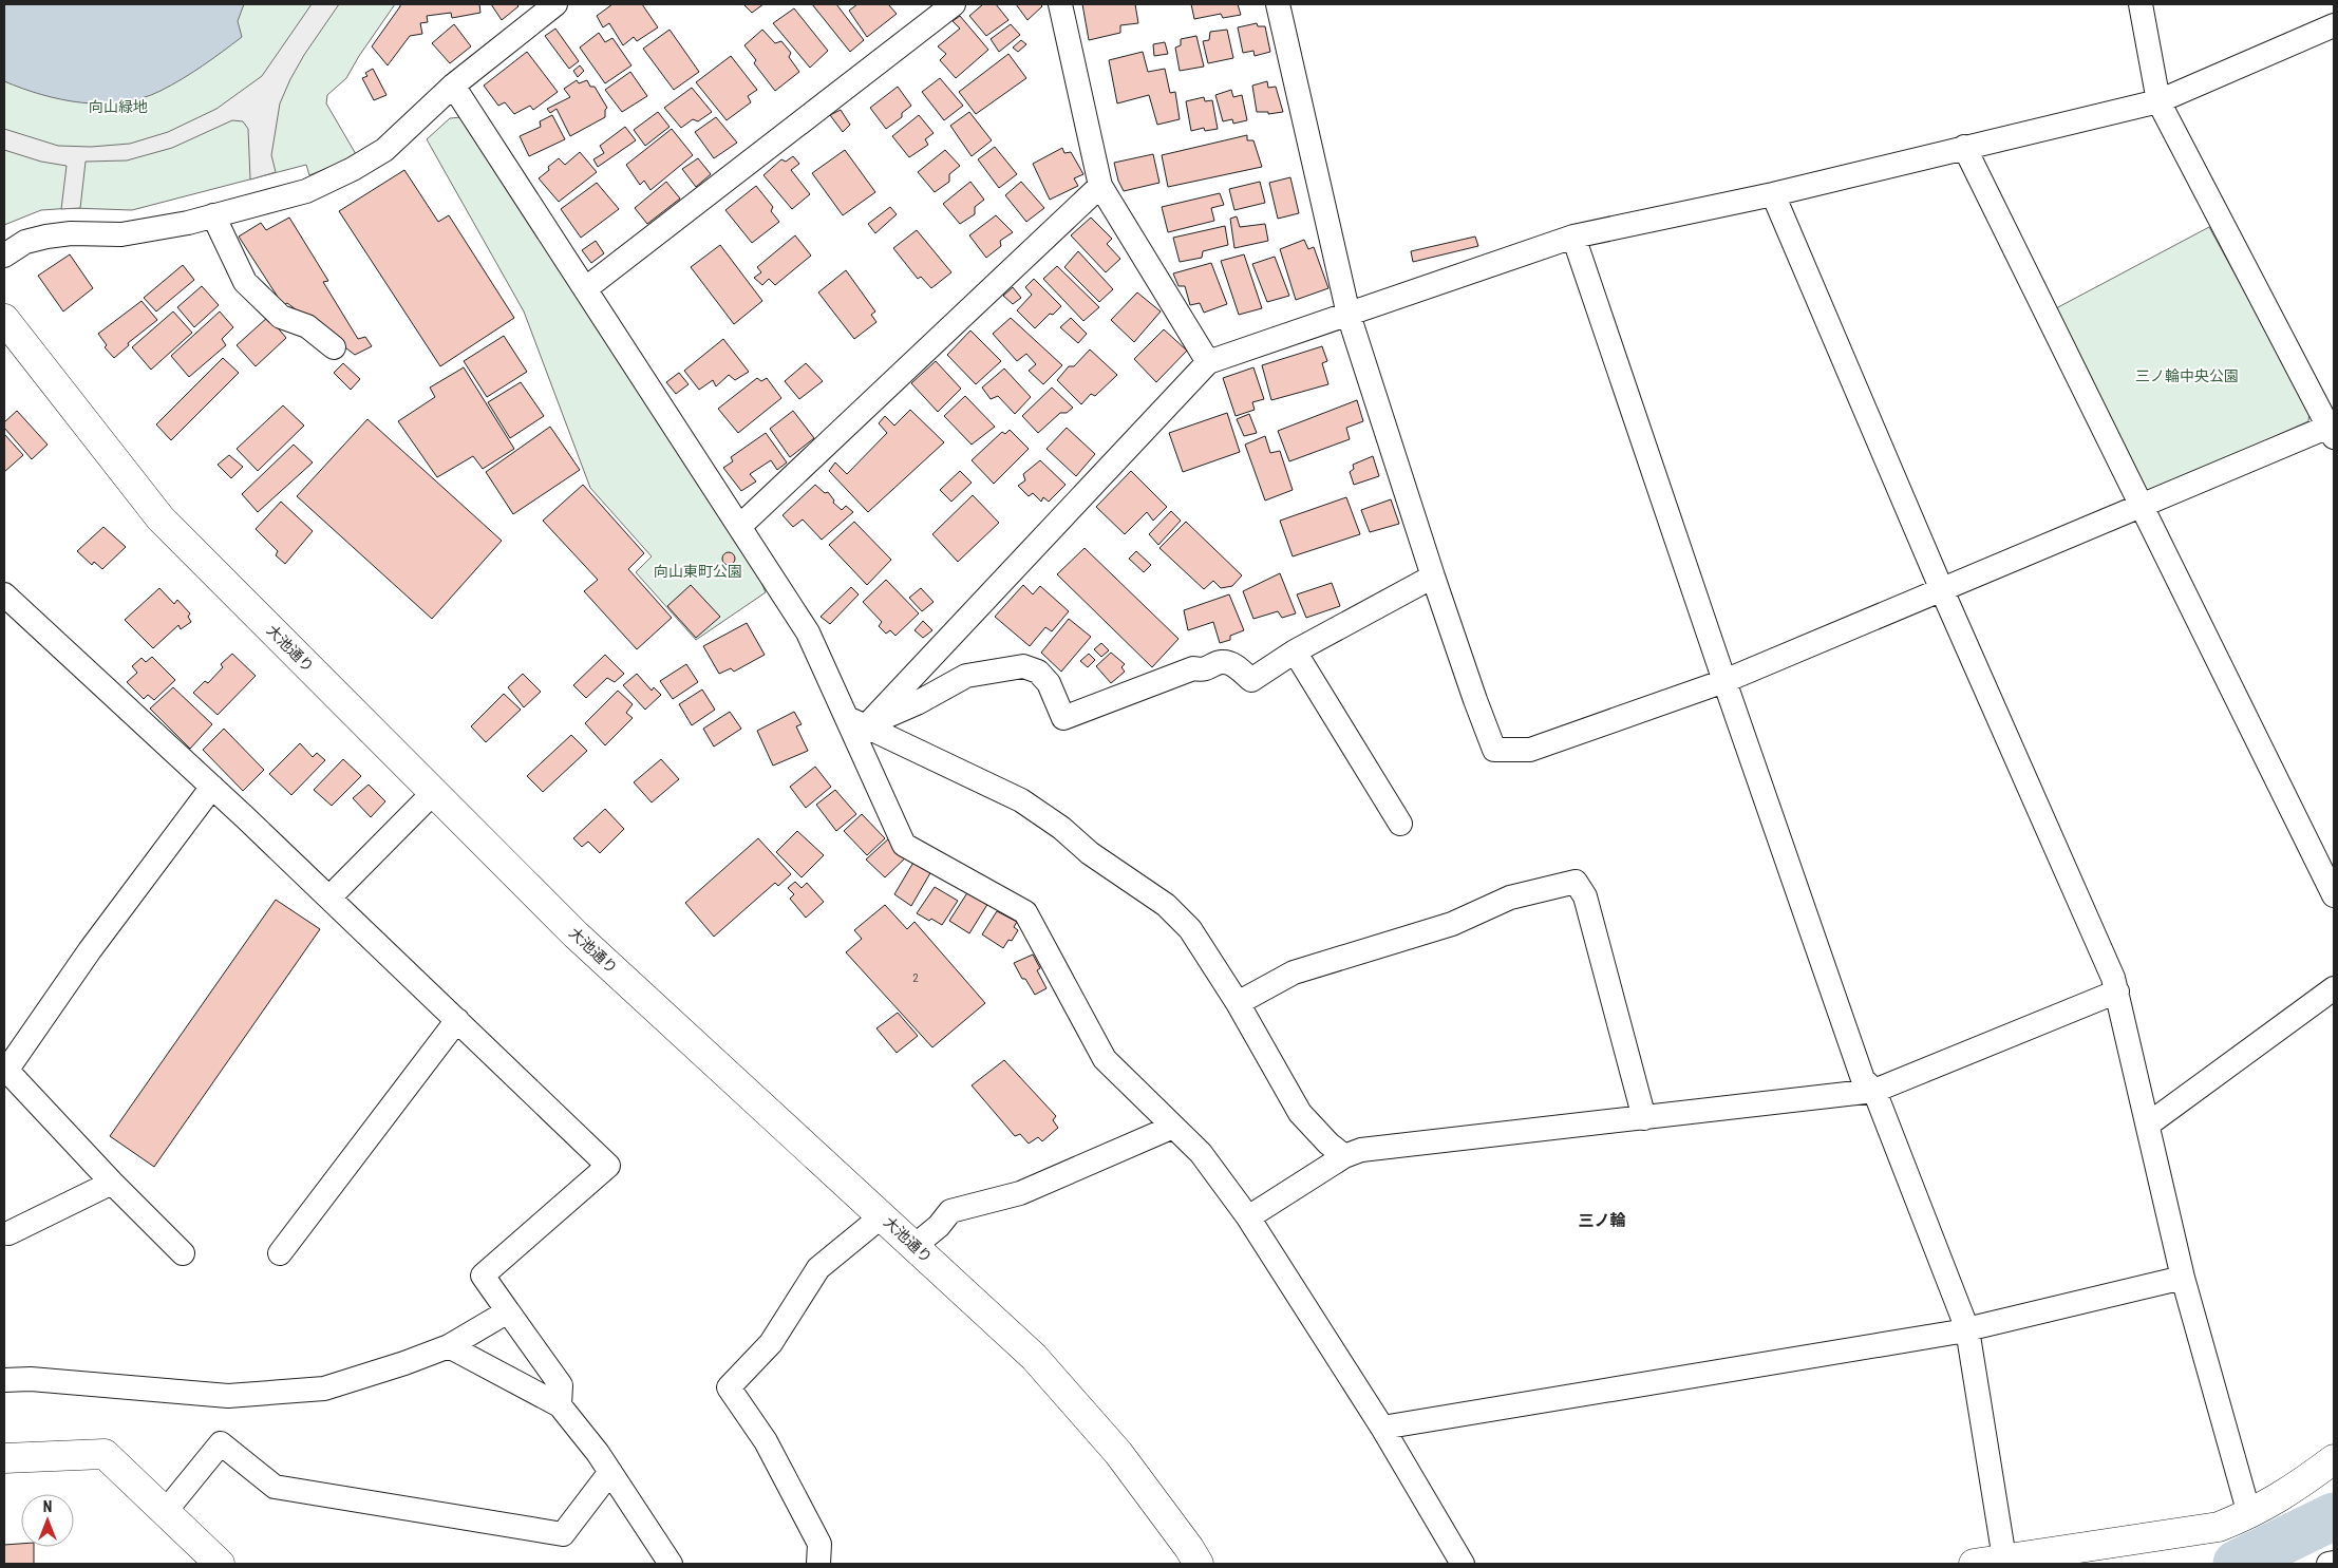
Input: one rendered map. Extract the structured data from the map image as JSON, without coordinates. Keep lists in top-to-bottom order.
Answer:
{
  "streets": {
    "street": ["大池通り"]
  },
  "districts": ["三ノ輪"],
  "parks": ["向山緑地", "三ノ輪中央公園", "向山東町公園"],
  "house_numbers": ["2"],
  "north": "top"
}
